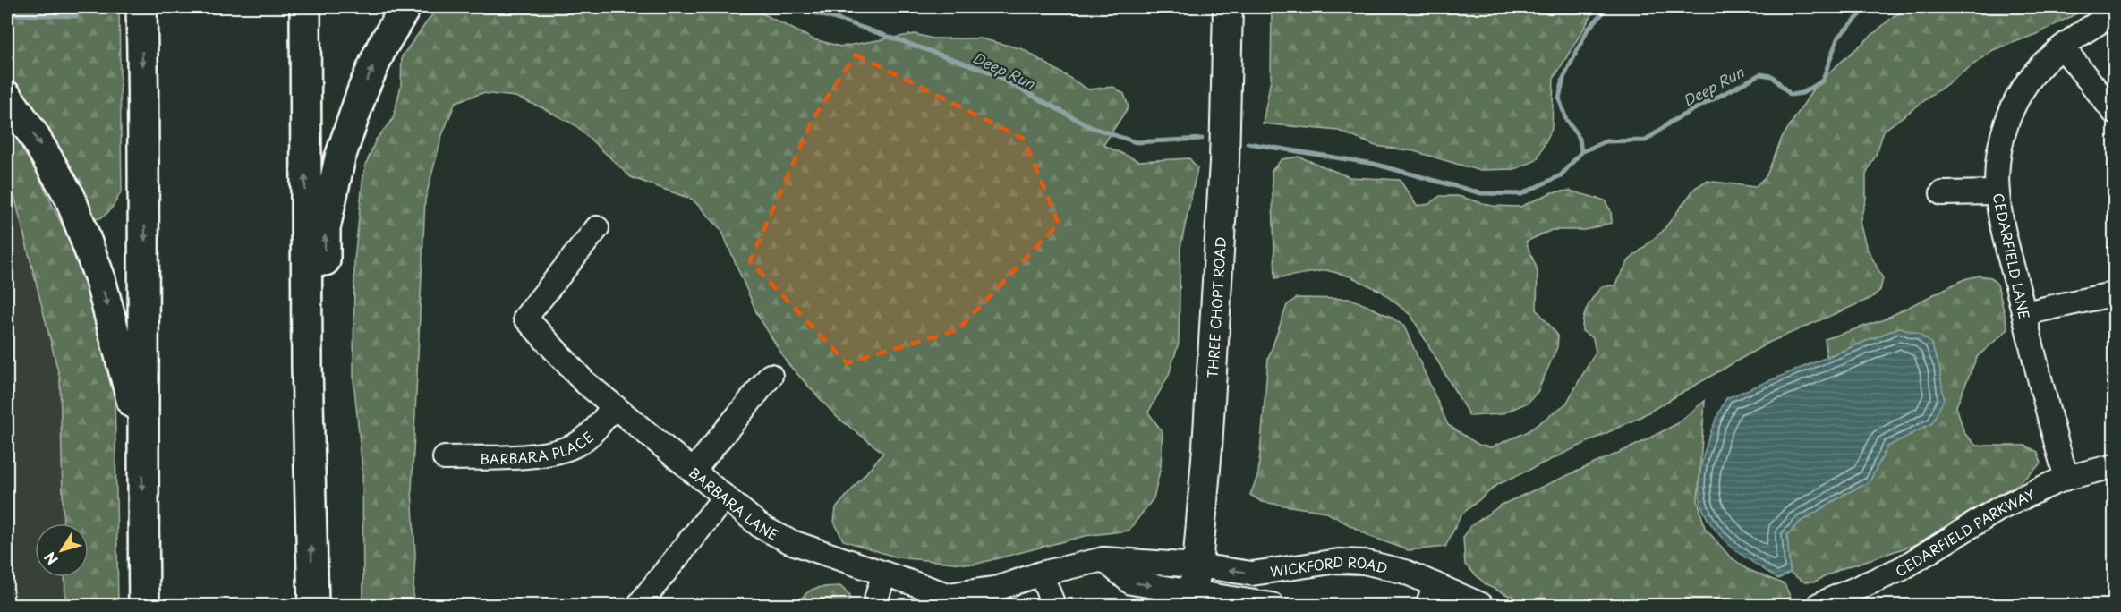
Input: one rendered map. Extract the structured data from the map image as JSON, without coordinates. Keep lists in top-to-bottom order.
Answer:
{
  "streets": {
    "main road": ["THREE CHOPT ROAD"],
    "street": [
      "CEDARFIELD LANE",
      "BARBARA PLACE",
      "BARBARA LANE",
      "CEDARFIELD PARKWAY",
      "WICKFORD ROAD"
    ]
  },
  "crossings": [
    ["CEDARFIELD LANE", "CEDARFIELD PARKWAY"],
    ["THREE CHOPT ROAD", "BARBARA LANE"],
    ["THREE CHOPT ROAD", "WICKFORD ROAD"],
    ["BARBARA PLACE", "BARBARA LANE"],
    ["BARBARA LANE", "WICKFORD ROAD"]
  ],
  "water": ["Deep Run"],
  "north": "bottom left"
}
